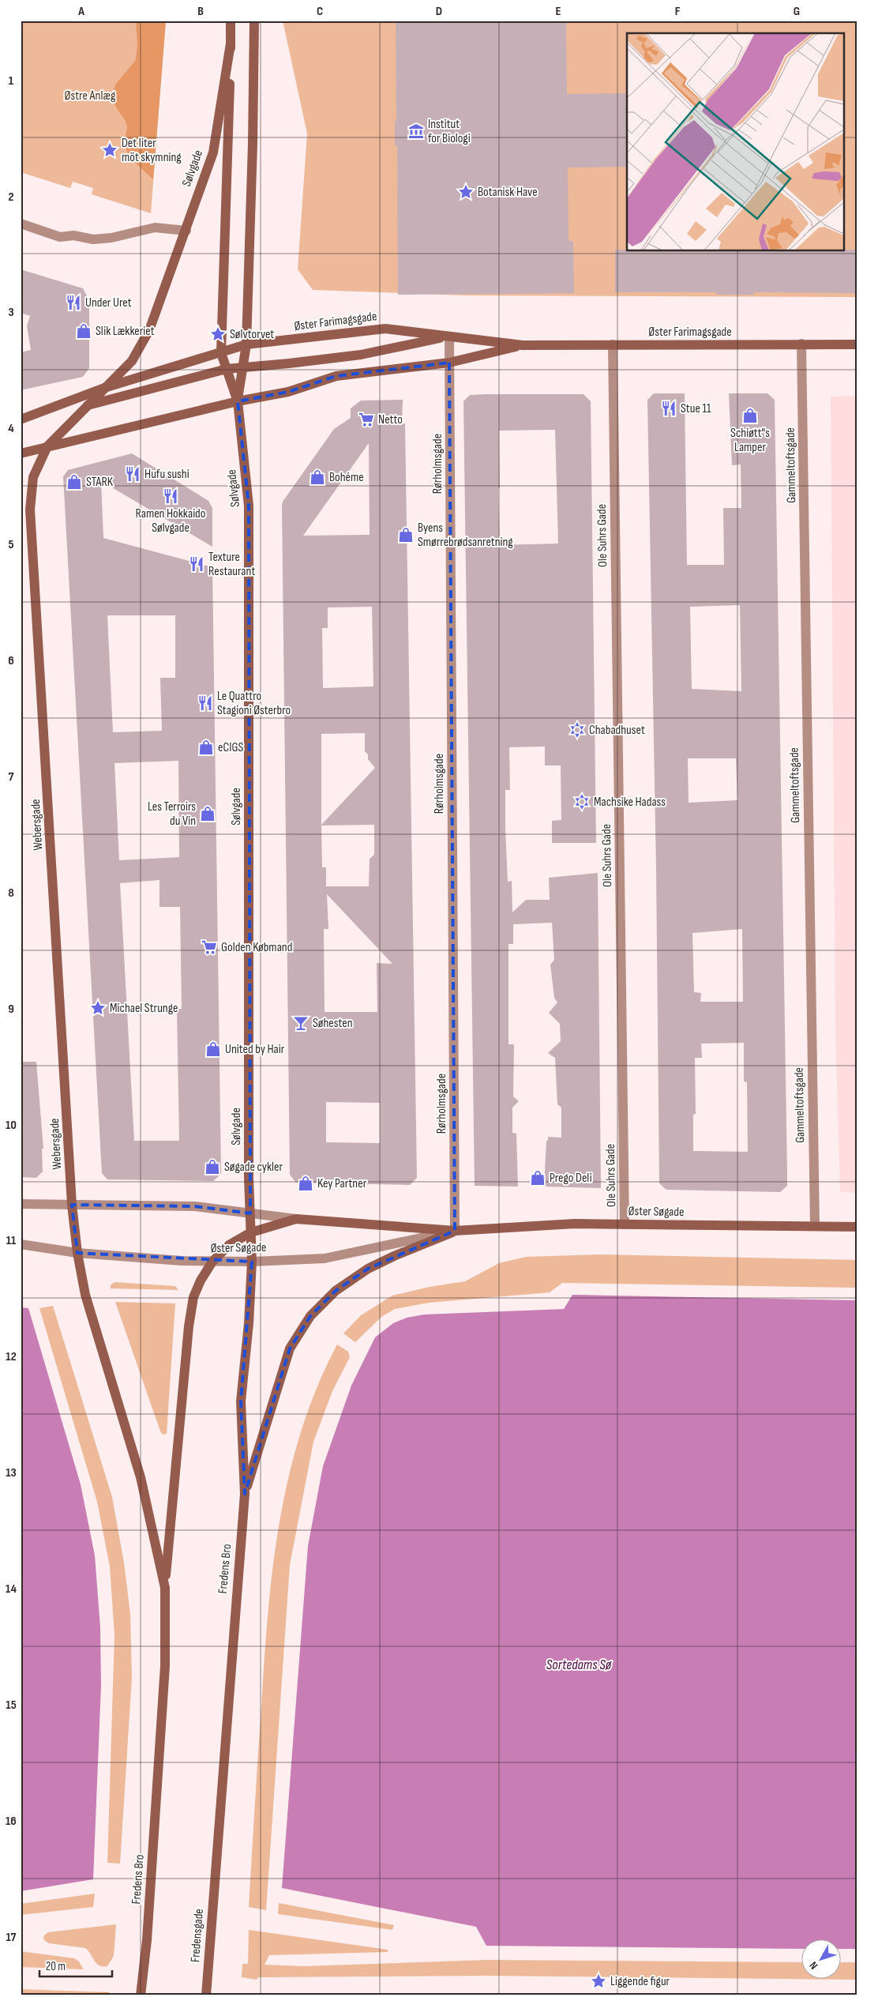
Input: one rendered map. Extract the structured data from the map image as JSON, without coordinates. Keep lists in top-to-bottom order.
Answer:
{
  "streets": {
    "street": [
      "Sølvgade",
      "Øster Farimagsgade",
      "Rørholmsgade",
      "Gammeltoftsgade",
      "Ole Suhrs Gade",
      "Webersgade",
      "Øster Søgade",
      "Fredens Bro",
      "Fredensgade"
    ]
  },
  "crossings": [
    ["Sølvgade", "Øster Farimagsgade"],
    ["Sølvgade", "Webersgade"],
    ["Sølvgade", "Øster Søgade"],
    ["Sølvgade", "Fredens Bro"],
    ["Øster Farimagsgade", "Rørholmsgade"],
    ["Øster Farimagsgade", "Gammeltoftsgade"],
    ["Øster Farimagsgade", "Ole Suhrs Gade"],
    ["Øster Farimagsgade", "Webersgade"],
    ["Rørholmsgade", "Øster Søgade"],
    ["Gammeltoftsgade", "Øster Søgade"],
    ["Ole Suhrs Gade", "Øster Søgade"],
    ["Webersgade", "Øster Søgade"],
    ["Webersgade", "Fredens Bro"],
    ["Øster Søgade", "Fredens Bro"],
    ["Fredens Bro", "Fredensgade"]
  ],
  "water": ["Sortedams Sø"],
  "parks": ["Østre Anlæg"],
  "places": {
    "museum": ["Institut for Biologi"],
    "place": [
      "Det liter möt skymning",
      "Botanisk Have",
      "Sølvtorvet",
      "Michael Strunge",
      "Liggende figur"
    ],
    "restaurant": [
      "Under Uret",
      "Stue 11",
      "Hufu sushi",
      "Ramen Hokkaido Sølvgade",
      "Texture Restaurant",
      "Le Quattro Stagioni Østerbro"
    ],
    "shop": [
      "Slik Lækkeriet",
      "Schiøtt\"s Lamper",
      "Bohéme",
      "STARK",
      "Byens Smørrebrødsanretning",
      "eCIGS",
      "Les Terroirs du Vin",
      "United by Hair",
      "Søgade cykler",
      "Prego Deli",
      "Key Partner"
    ],
    "supermarket": ["Netto", "Golden Købmand"],
    "synagogue": ["Chabadhuset", "Machsike Hadass"],
    "bar": ["Søhesten"]
  },
  "scale_bar": "20 m",
  "north": "bottom left",
  "grid": {
    "columns": [
      "A",
      "B",
      "C",
      "D",
      "E",
      "F",
      "G"
    ],
    "rows": [
      "1",
      "2",
      "3",
      "4",
      "5",
      "6",
      "7",
      "8",
      "9",
      "10",
      "11",
      "12",
      "13",
      "14",
      "15",
      "16",
      "17"
    ]
  }
}
